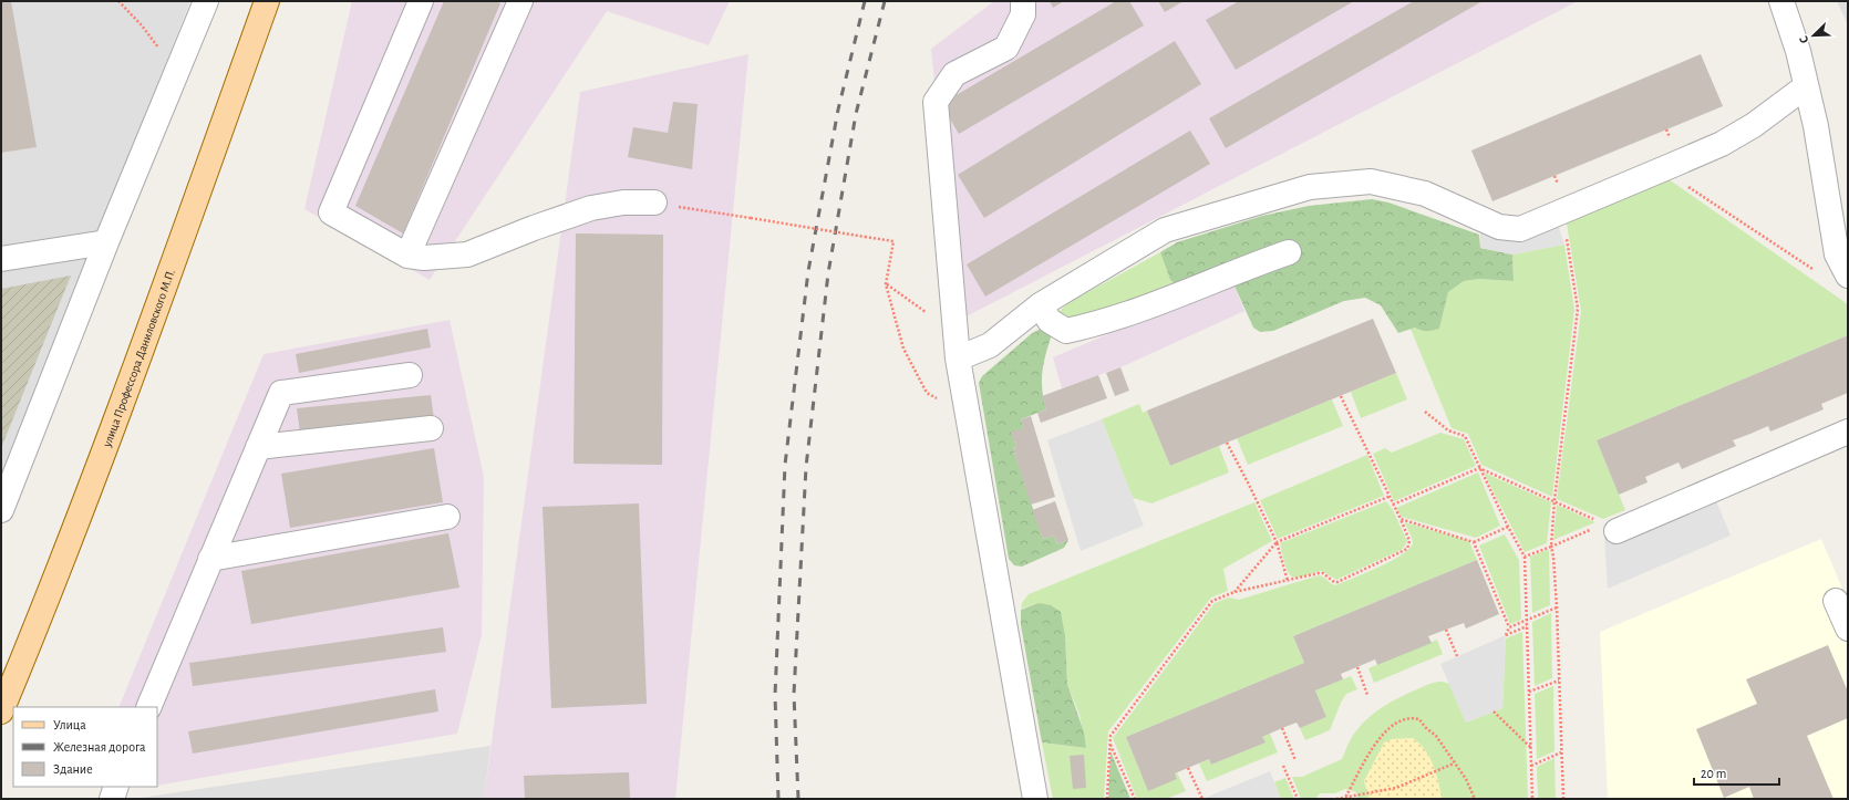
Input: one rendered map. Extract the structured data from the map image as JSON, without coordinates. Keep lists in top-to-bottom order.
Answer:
{
  "streets": {
    "main road": ["улица Профессора Даниловского М.П."]
  },
  "legend": ["Улица", "Железная дорога", "Здание"],
  "scale_bar": "20 m",
  "north": "bottom left"
}
